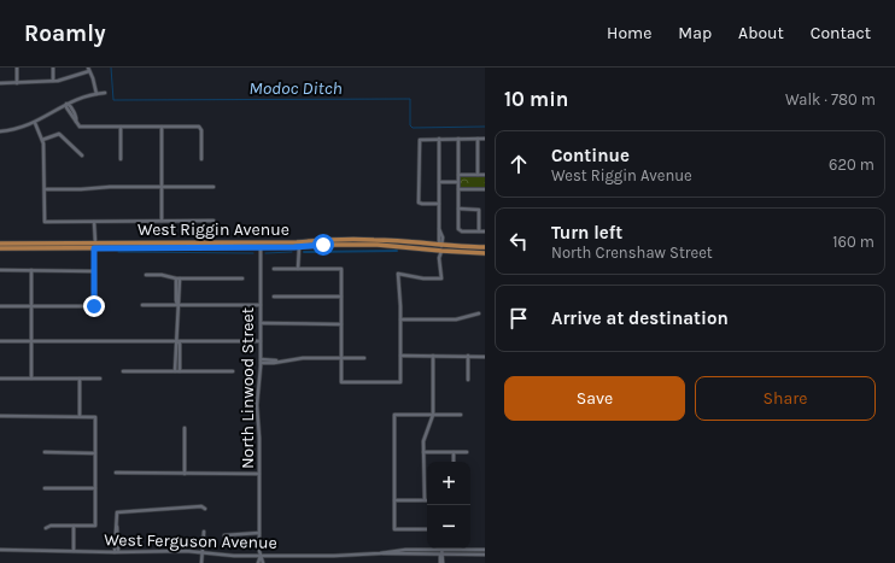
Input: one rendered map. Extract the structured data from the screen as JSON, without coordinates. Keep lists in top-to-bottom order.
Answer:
{
  "streets": {
    "main road": ["West Riggin Avenue"],
    "street": ["North Linwood Street", "West Ferguson Avenue"]
  },
  "crossings": [
    ["West Riggin Avenue", "North Linwood Street"],
    ["North Linwood Street", "West Ferguson Avenue"]
  ],
  "water": ["Modoc Ditch"],
  "page": {
    "header": "Roamly",
    "nav": [
      "Home",
      "Map",
      "About",
      "Contact"
    ],
    "heading": ["10 min", "Walk · 780 m"],
    "list": [
      ["Continue", "West Riggin Avenue", "620 m"],
      ["Turn left", "North Crenshaw Street", "160 m"],
      "Arrive at destination"
    ],
    "buttons": ["Save", "Share"],
    "map_buttons": ["+", "−"]
  }
}
